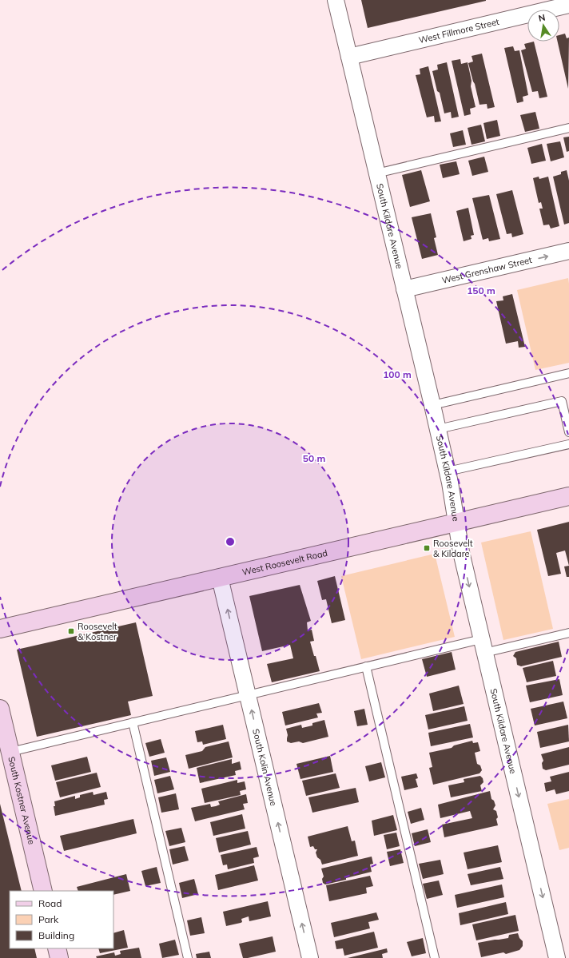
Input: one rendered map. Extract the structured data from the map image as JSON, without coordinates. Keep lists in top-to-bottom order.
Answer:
{
  "streets": {
    "main road": ["West Roosevelt Road", "South Kostner Avenue"],
    "street": [
      "West Fillmore Street",
      "South Kildare Avenue",
      "West Grenshaw Street",
      "South Kolin Avenue"
    ]
  },
  "crossings": [
    ["West Fillmore Street", "South Kildare Avenue"],
    ["South Kildare Avenue", "West Grenshaw Street"],
    ["South Kildare Avenue", "West Roosevelt Road"],
    ["West Roosevelt Road", "South Kolin Avenue"]
  ],
  "one_way": ["South Kildare Avenue", "West Grenshaw Street", "South Kolin Avenue"],
  "places": {
    "transit": ["Roosevelt & Kildare", "Roosevelt & Kostner"]
  },
  "legend": ["Road", "Park", "Building"],
  "north": "top",
  "rings": ["150 m", "100 m", "50 m"]
}
